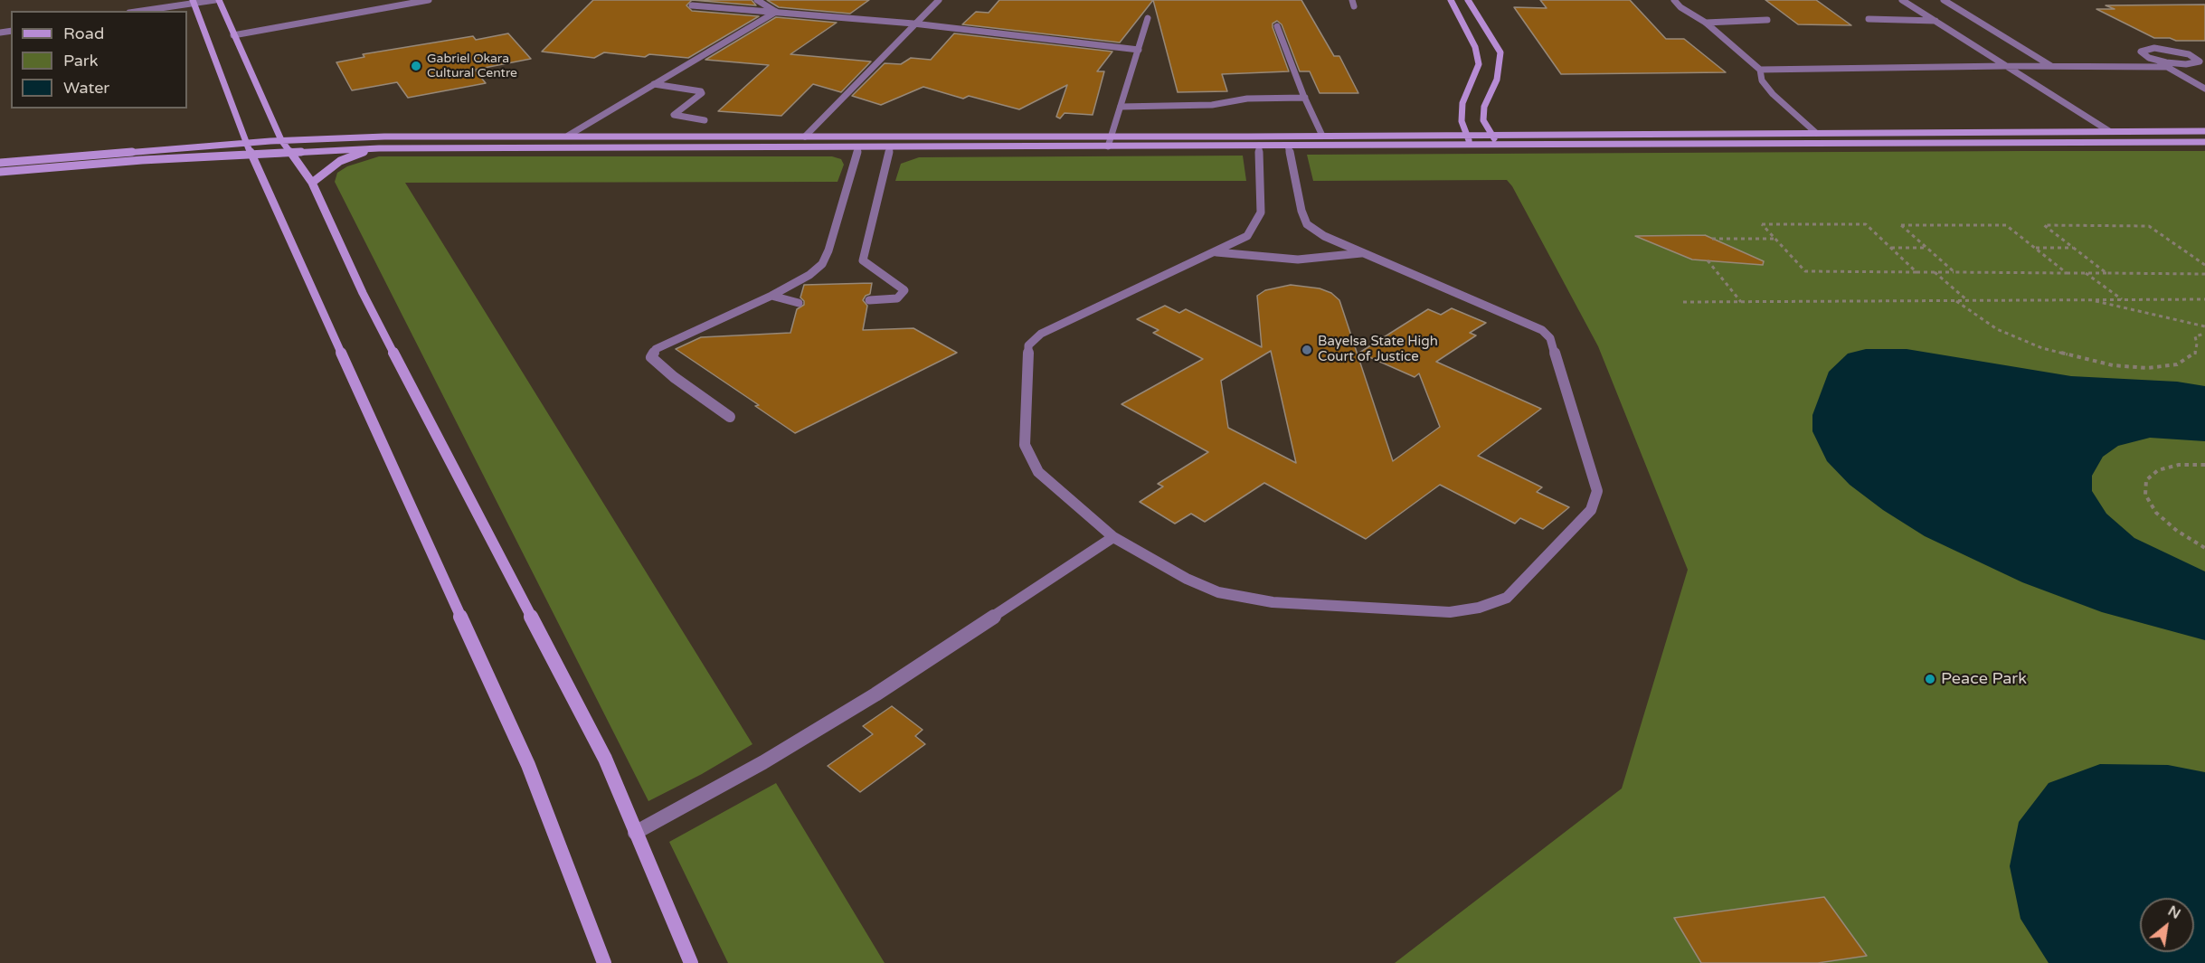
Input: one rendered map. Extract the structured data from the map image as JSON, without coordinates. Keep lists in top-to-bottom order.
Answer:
{
  "places": ["Gabriel Okara Cultural Centre", "Bayelsa State High Court of Justice", "Peace Park"],
  "legend": ["Road", "Park", "Water"],
  "north": "top right"
}
